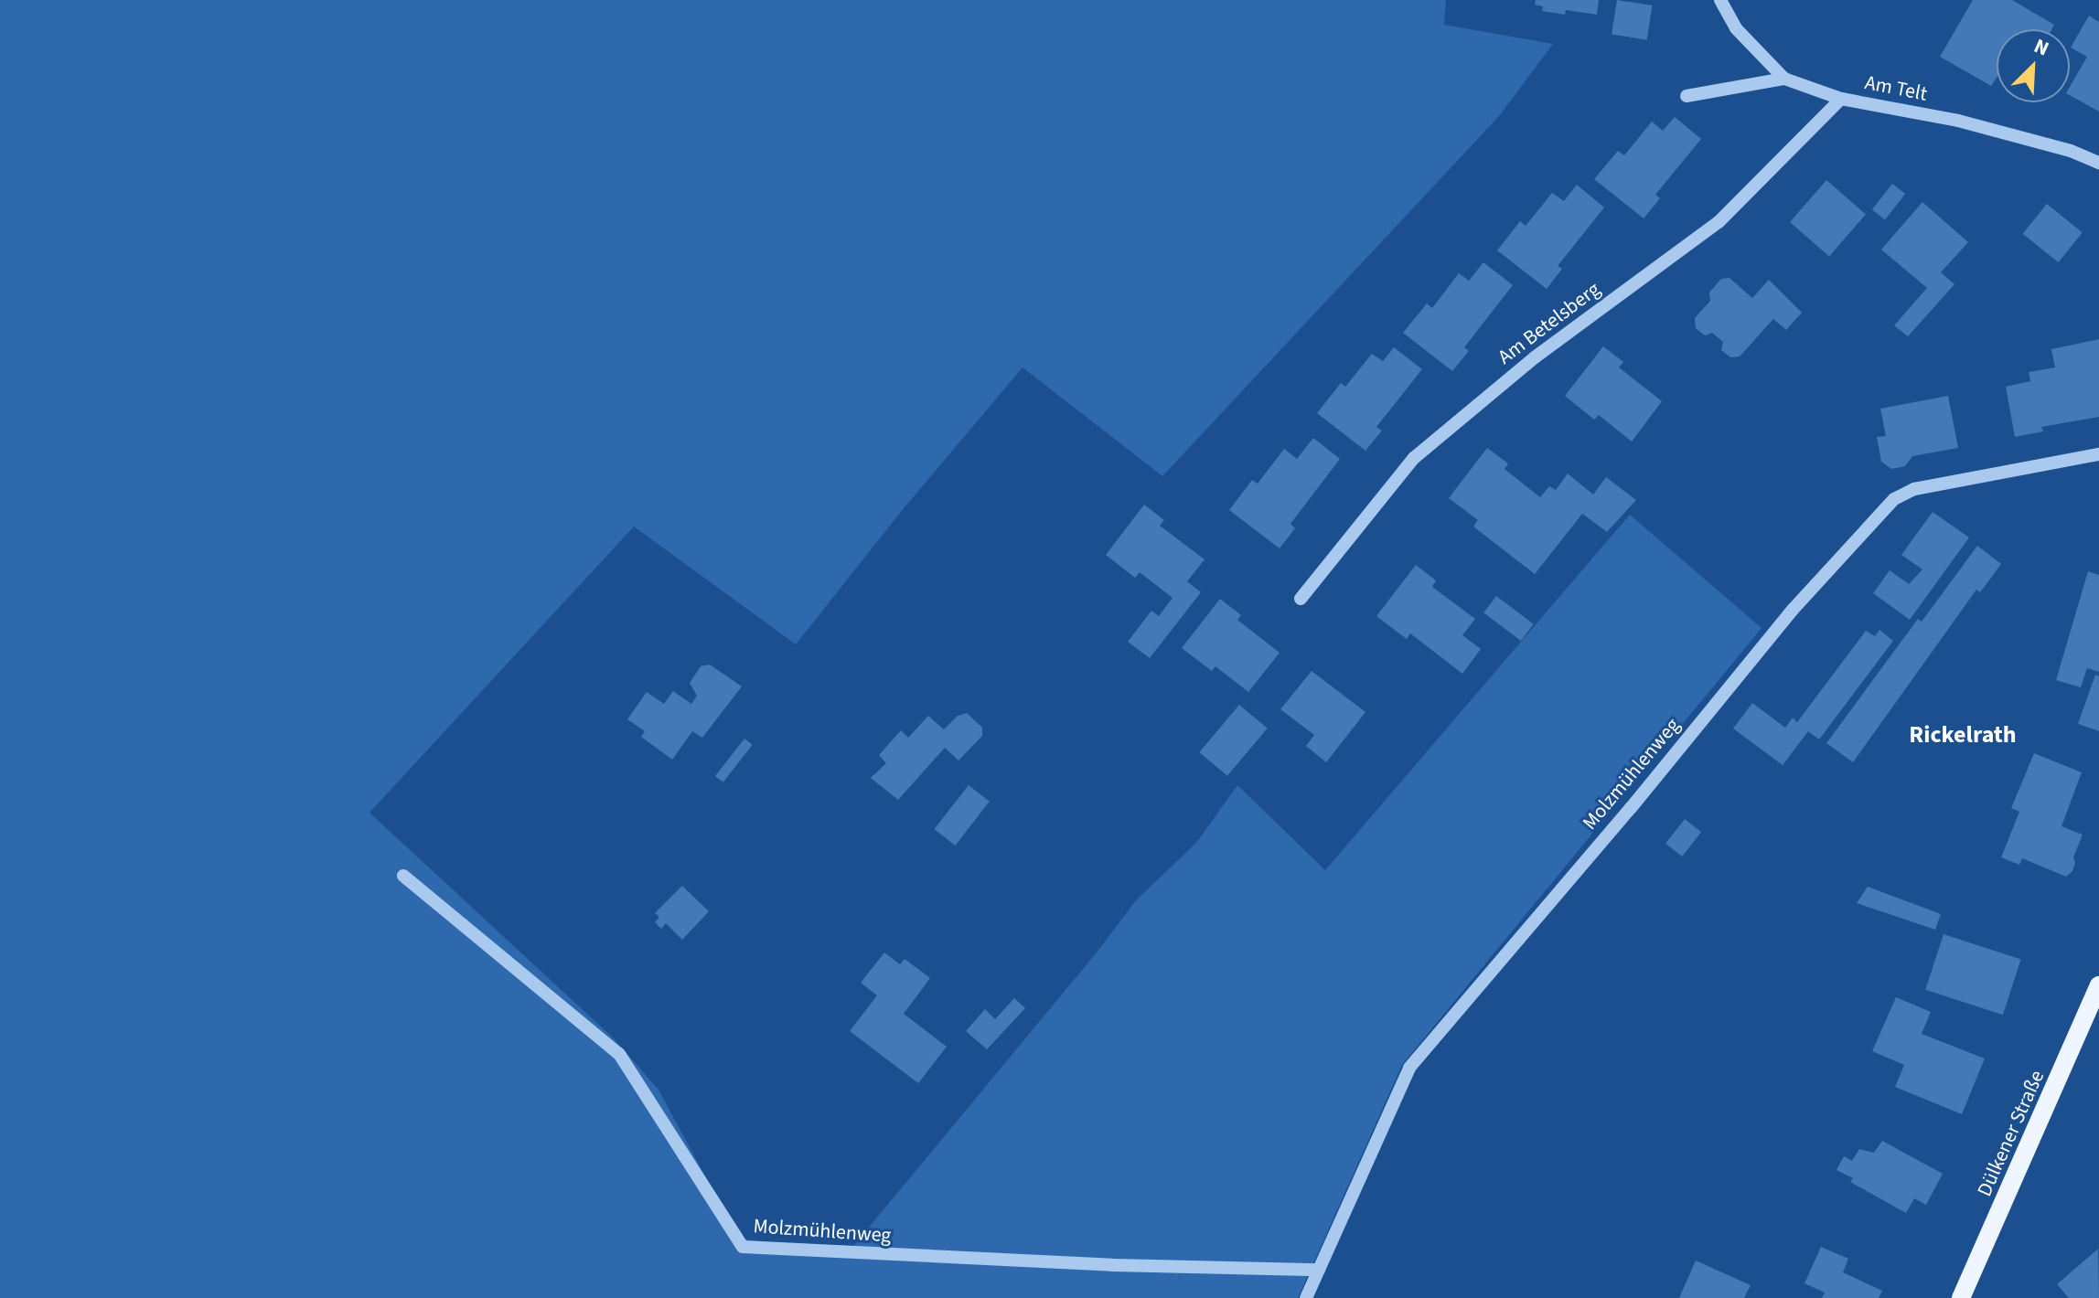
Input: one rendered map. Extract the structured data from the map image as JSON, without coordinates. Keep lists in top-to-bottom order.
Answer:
{
  "streets": {
    "main road": ["Dülkener Straße"],
    "street": ["Am Telt", "Am Betelsberg", "Molzmühlenweg"]
  },
  "crossings": [
    ["Am Telt", "Am Betelsberg"]
  ],
  "districts": ["Rickelrath"],
  "north": "top right"
}
